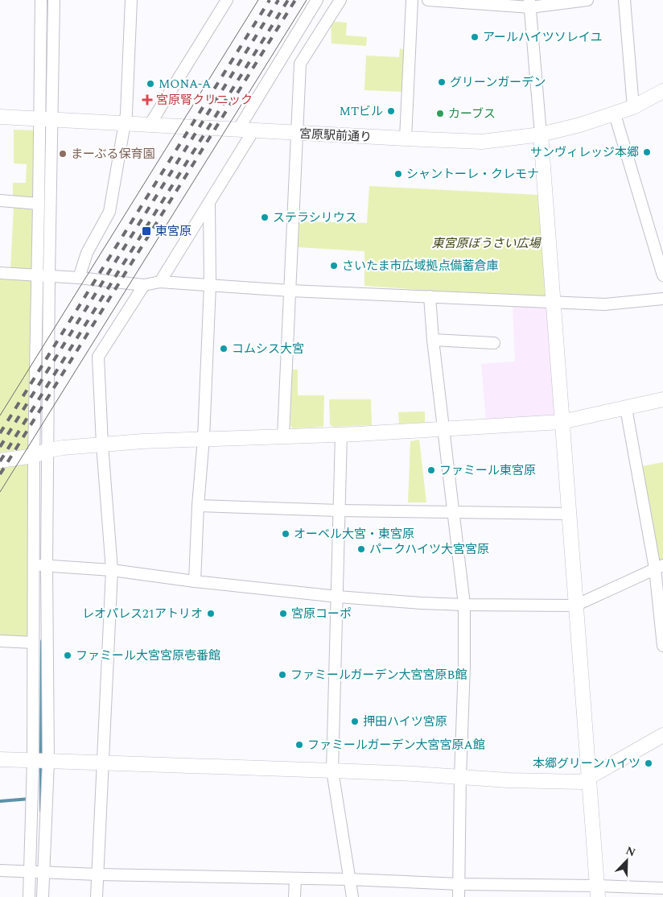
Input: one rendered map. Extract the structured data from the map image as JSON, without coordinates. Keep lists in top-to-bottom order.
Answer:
{
  "streets": {
    "street": ["宮原駅前通り"]
  },
  "parks": ["東宮原ぼうさい広場"],
  "places": {
    "other": [
      "アールハイツソレイユ",
      "グリーンガーデン",
      "MONA-A",
      "MTビル",
      "カーブス",
      "サンヴィレッジ本郷",
      "まーぶる保育園",
      "シャントーレ・クレモナ",
      "ステラシリウス",
      "さいたま市広域拠点備蓄倉庫",
      "コムシス大宮",
      "ファミール東宮原",
      "オーベル大宮・東宮原",
      "パークハイツ大宮宮原",
      "レオパレス21アトリオ",
      "宮原コーポ",
      "ファミール大宮宮原壱番館",
      "ファミールガーデン大宮宮原B館",
      "押田ハイツ宮原",
      "ファミールガーデン大宮宮原A館",
      "本郷グリーンハイツ"
    ],
    "health": ["宮原腎クリニック"],
    "transit": ["東宮原"]
  },
  "north": "top right"
}
